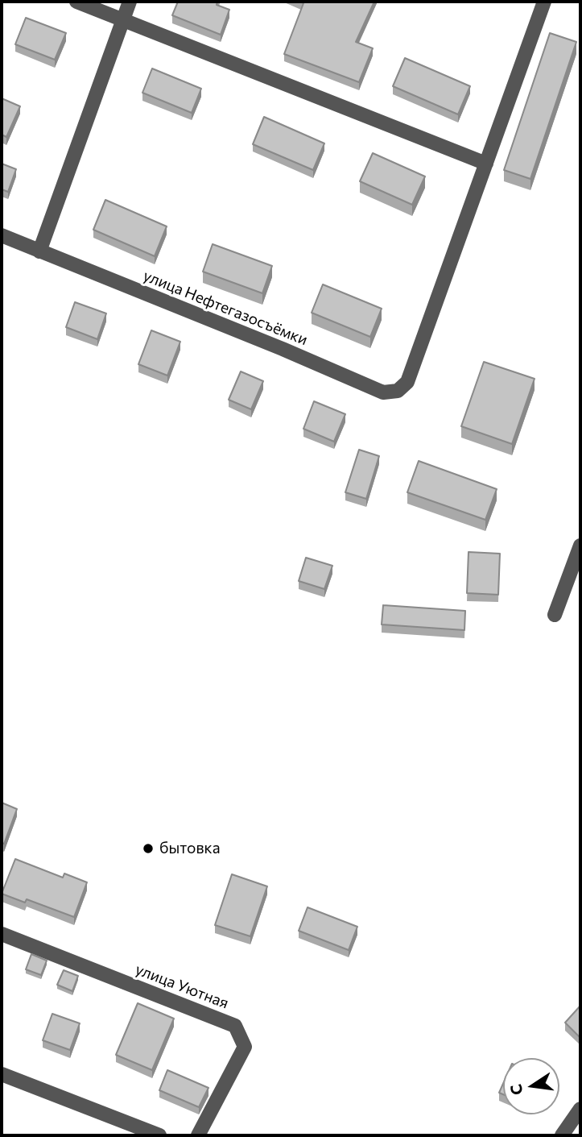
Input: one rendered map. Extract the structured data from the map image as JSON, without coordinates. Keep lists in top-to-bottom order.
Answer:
{
  "streets": {
    "street": ["улица Нефтегазосъёмки", "улица Уютная"]
  },
  "places": ["бытовка"],
  "north": "left"
}
